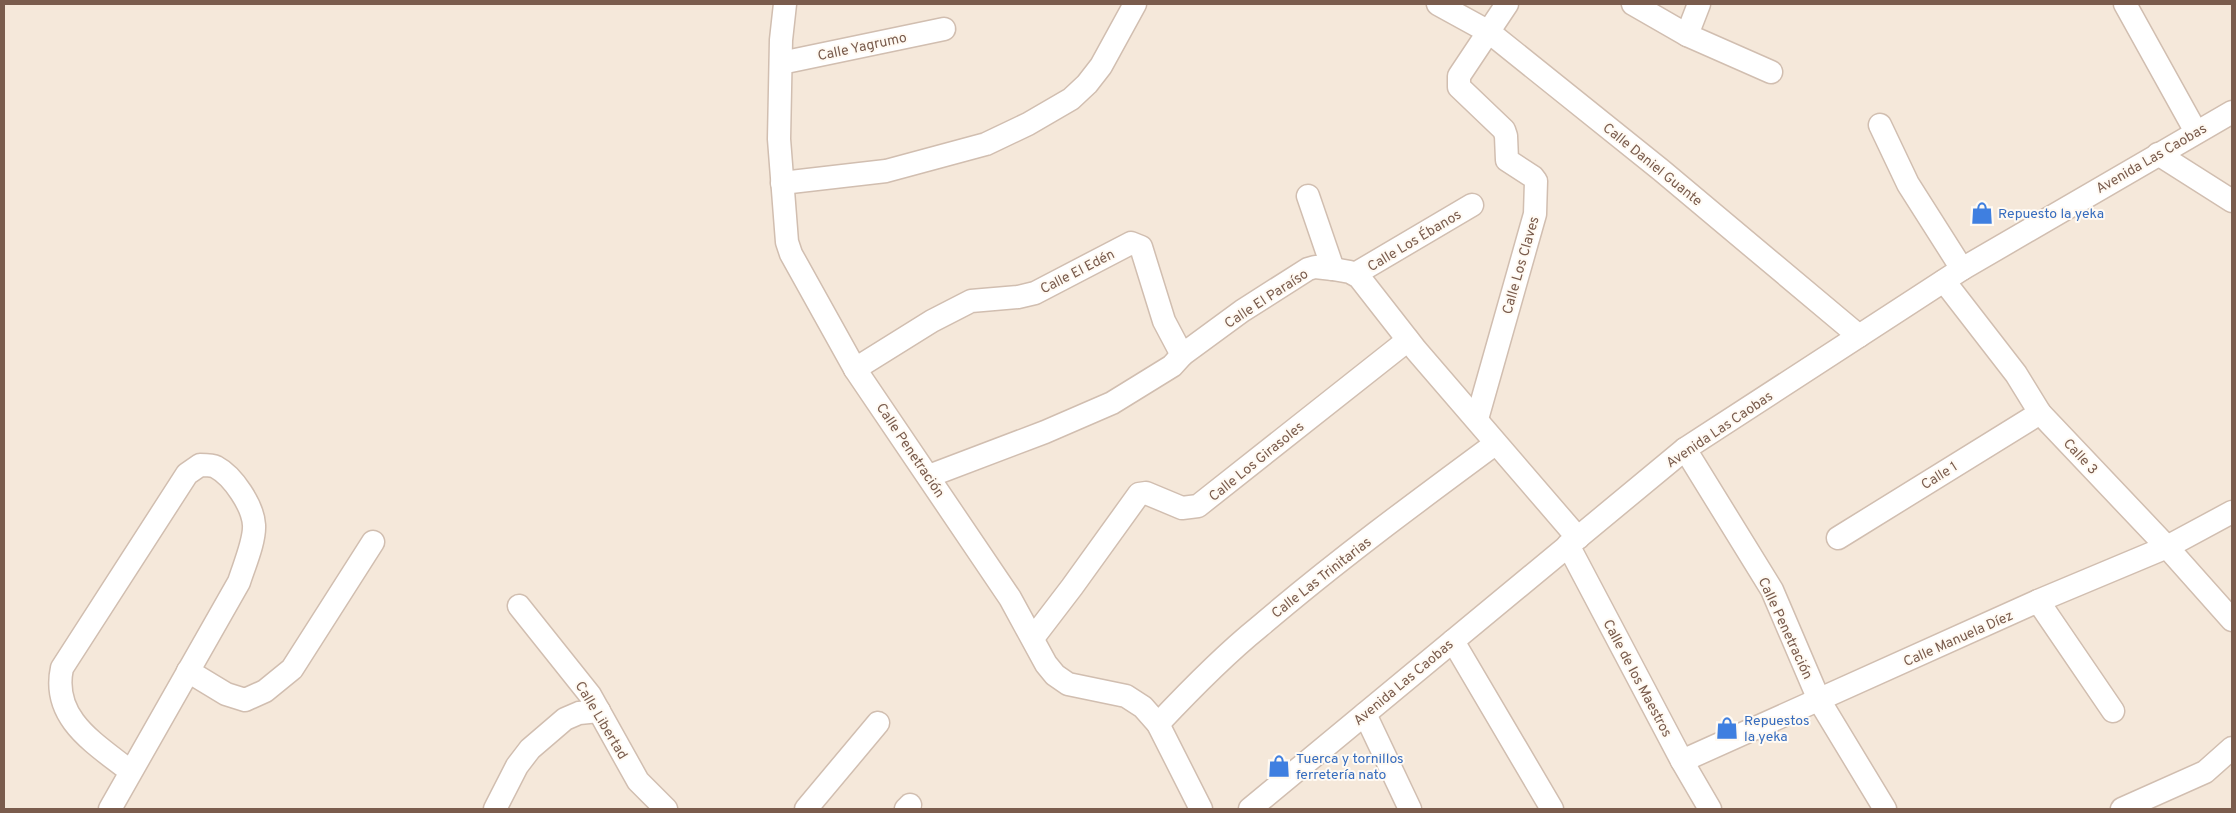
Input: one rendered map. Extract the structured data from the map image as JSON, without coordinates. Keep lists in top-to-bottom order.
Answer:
{
  "streets": {
    "street": [
      "Calle Yagrumo",
      "Avenida Las Caobas",
      "Calle Daniel Guante",
      "Calle Los Ébanos",
      "Calle Los Claves",
      "Calle El Edén",
      "Calle El Paraíso",
      "Calle Penetración",
      "Calle 3",
      "Calle Los Girasoles",
      "Calle 1",
      "Calle Las Trinitarias",
      "Calle Manuela Díez",
      "Calle de los Maestros",
      "Calle Libertad"
    ]
  },
  "crossings": [
    ["Calle Yagrumo", "Calle Penetración"],
    ["Avenida Las Caobas", "Calle Daniel Guante"],
    ["Avenida Las Caobas", "Calle Penetración"],
    ["Avenida Las Caobas", "Calle 3"],
    ["Avenida Las Caobas", "Calle de los Maestros"],
    ["Calle Daniel Guante", "Calle Los Claves"],
    ["Calle Los Ébanos", "Calle El Paraíso"],
    ["Calle El Edén", "Calle El Paraíso"],
    ["Calle El Edén", "Calle Penetración"],
    ["Calle El Paraíso", "Calle Penetración"],
    ["Calle Penetración", "Calle Los Girasoles"],
    ["Calle Penetración", "Calle Las Trinitarias"],
    ["Calle Penetración", "Calle Manuela Díez"],
    ["Calle 3", "Calle 1"],
    ["Calle 3", "Calle Manuela Díez"],
    ["Calle Manuela Díez", "Calle de los Maestros"]
  ],
  "places": {
    "shop": ["Repuesto la yeka", "Repuestos la yeka", "Tuerca y tornillos ferretería nato"]
  }
}
